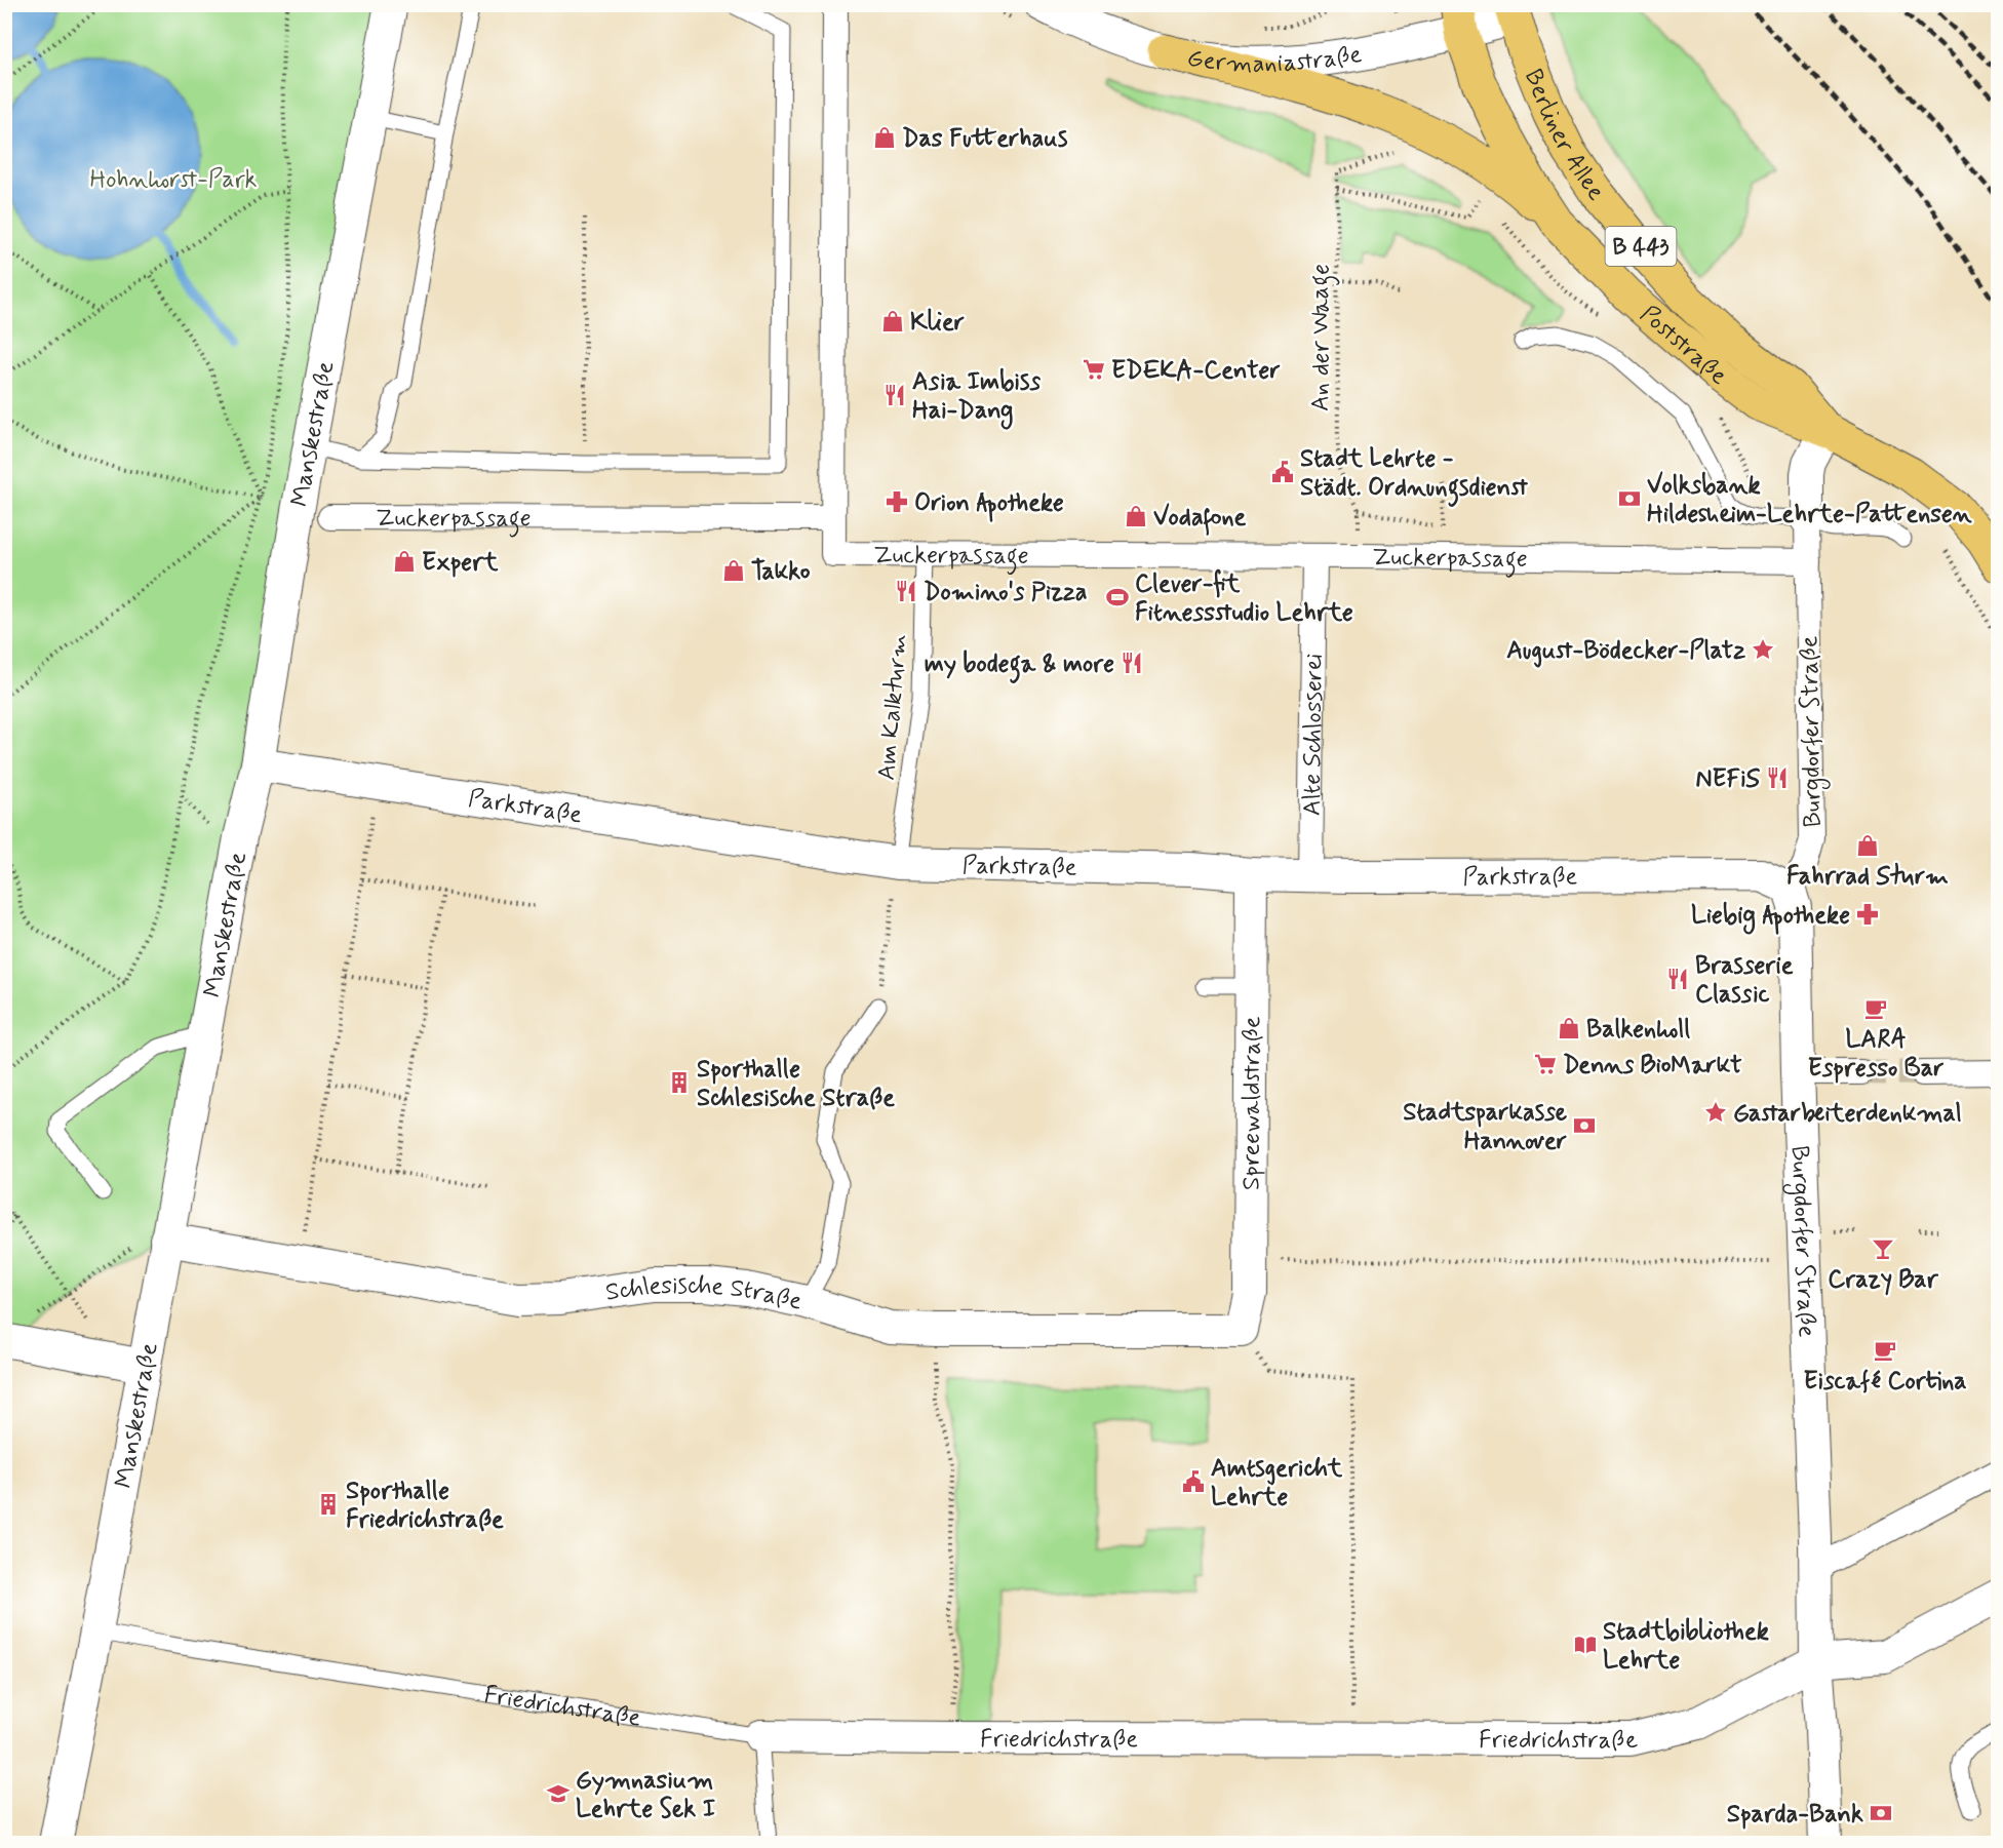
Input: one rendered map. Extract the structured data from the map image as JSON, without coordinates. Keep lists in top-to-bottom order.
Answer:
{
  "streets": {
    "main road": ["Berliner Allee", "B 443", "Poststraße"],
    "street": [
      "Germaniastraße",
      "Manskestraße",
      "Zuckerpassage",
      "Burgdorfer Straße",
      "Alte Schlosserei",
      "Parkstraße",
      "Spreewaldstraße",
      "Schlesische Straße",
      "Friedrichstraße"
    ],
    "lane": ["Am Kalkturm"],
    "path": ["An der Waage"]
  },
  "crossings": [
    ["Germaniastraße", "Berliner Allee"],
    ["Germaniastraße", "Poststraße"],
    ["Berliner Allee", "Poststraße"],
    ["Berliner Allee", "Burgdorfer Straße"],
    ["An der Waage", "Zuckerpassage"],
    ["Poststraße", "Burgdorfer Straße"],
    ["Manskestraße", "Parkstraße"],
    ["Manskestraße", "Schlesische Straße"],
    ["Manskestraße", "Friedrichstraße"],
    ["Zuckerpassage", "Am Kalkturm"],
    ["Zuckerpassage", "Burgdorfer Straße"],
    ["Zuckerpassage", "Alte Schlosserei"],
    ["Am Kalkturm", "Parkstraße"],
    ["Burgdorfer Straße", "Parkstraße"],
    ["Burgdorfer Straße", "Friedrichstraße"],
    ["Alte Schlosserei", "Parkstraße"],
    ["Parkstraße", "Spreewaldstraße"],
    ["Spreewaldstraße", "Schlesische Straße"]
  ],
  "parks": ["Hohnhorst-Park"],
  "places": {
    "shop": [
      "Das Futterhaus",
      "Klier",
      "Vodafone",
      "Expert",
      "Takko",
      "Fahrrad Sturm",
      "Balkenholl"
    ],
    "supermarket": ["EDEKA-Center", "Denns BioMarkt"],
    "restaurant": [
      "Asia Imbiss Hai-Dang",
      "Domino's Pizza",
      "my bodega & more",
      "NEFiS",
      "Brasserie Classic"
    ],
    "public building": ["Stadt Lehrte - Städt. Ordnungsdienst", "Amtsgericht Lehrte"],
    "bank": ["Volksbank Hildesheim-Lehrte-Pattensen", "Stadtsparkasse Hannover", "Sparda-Bank"],
    "pharmacy": ["Orion Apotheke", "Liebig Apotheke"],
    "sports": ["Clever-fit Fitnessstudio Lehrte"],
    "place": ["August-Bödecker-Platz", "Gastarbeiterdenkmal"],
    "cafe": ["LARA Espresso Bar", "Eiscafé Cortina"],
    "building": ["Sporthalle Schlesische Straße", "Sporthalle Friedrichstraße"],
    "bar": ["Crazy Bar"],
    "library": ["Stadtbibliothek Lehrte"],
    "school or university": ["Gymnasium Lehrte Sek I"]
  }
}
